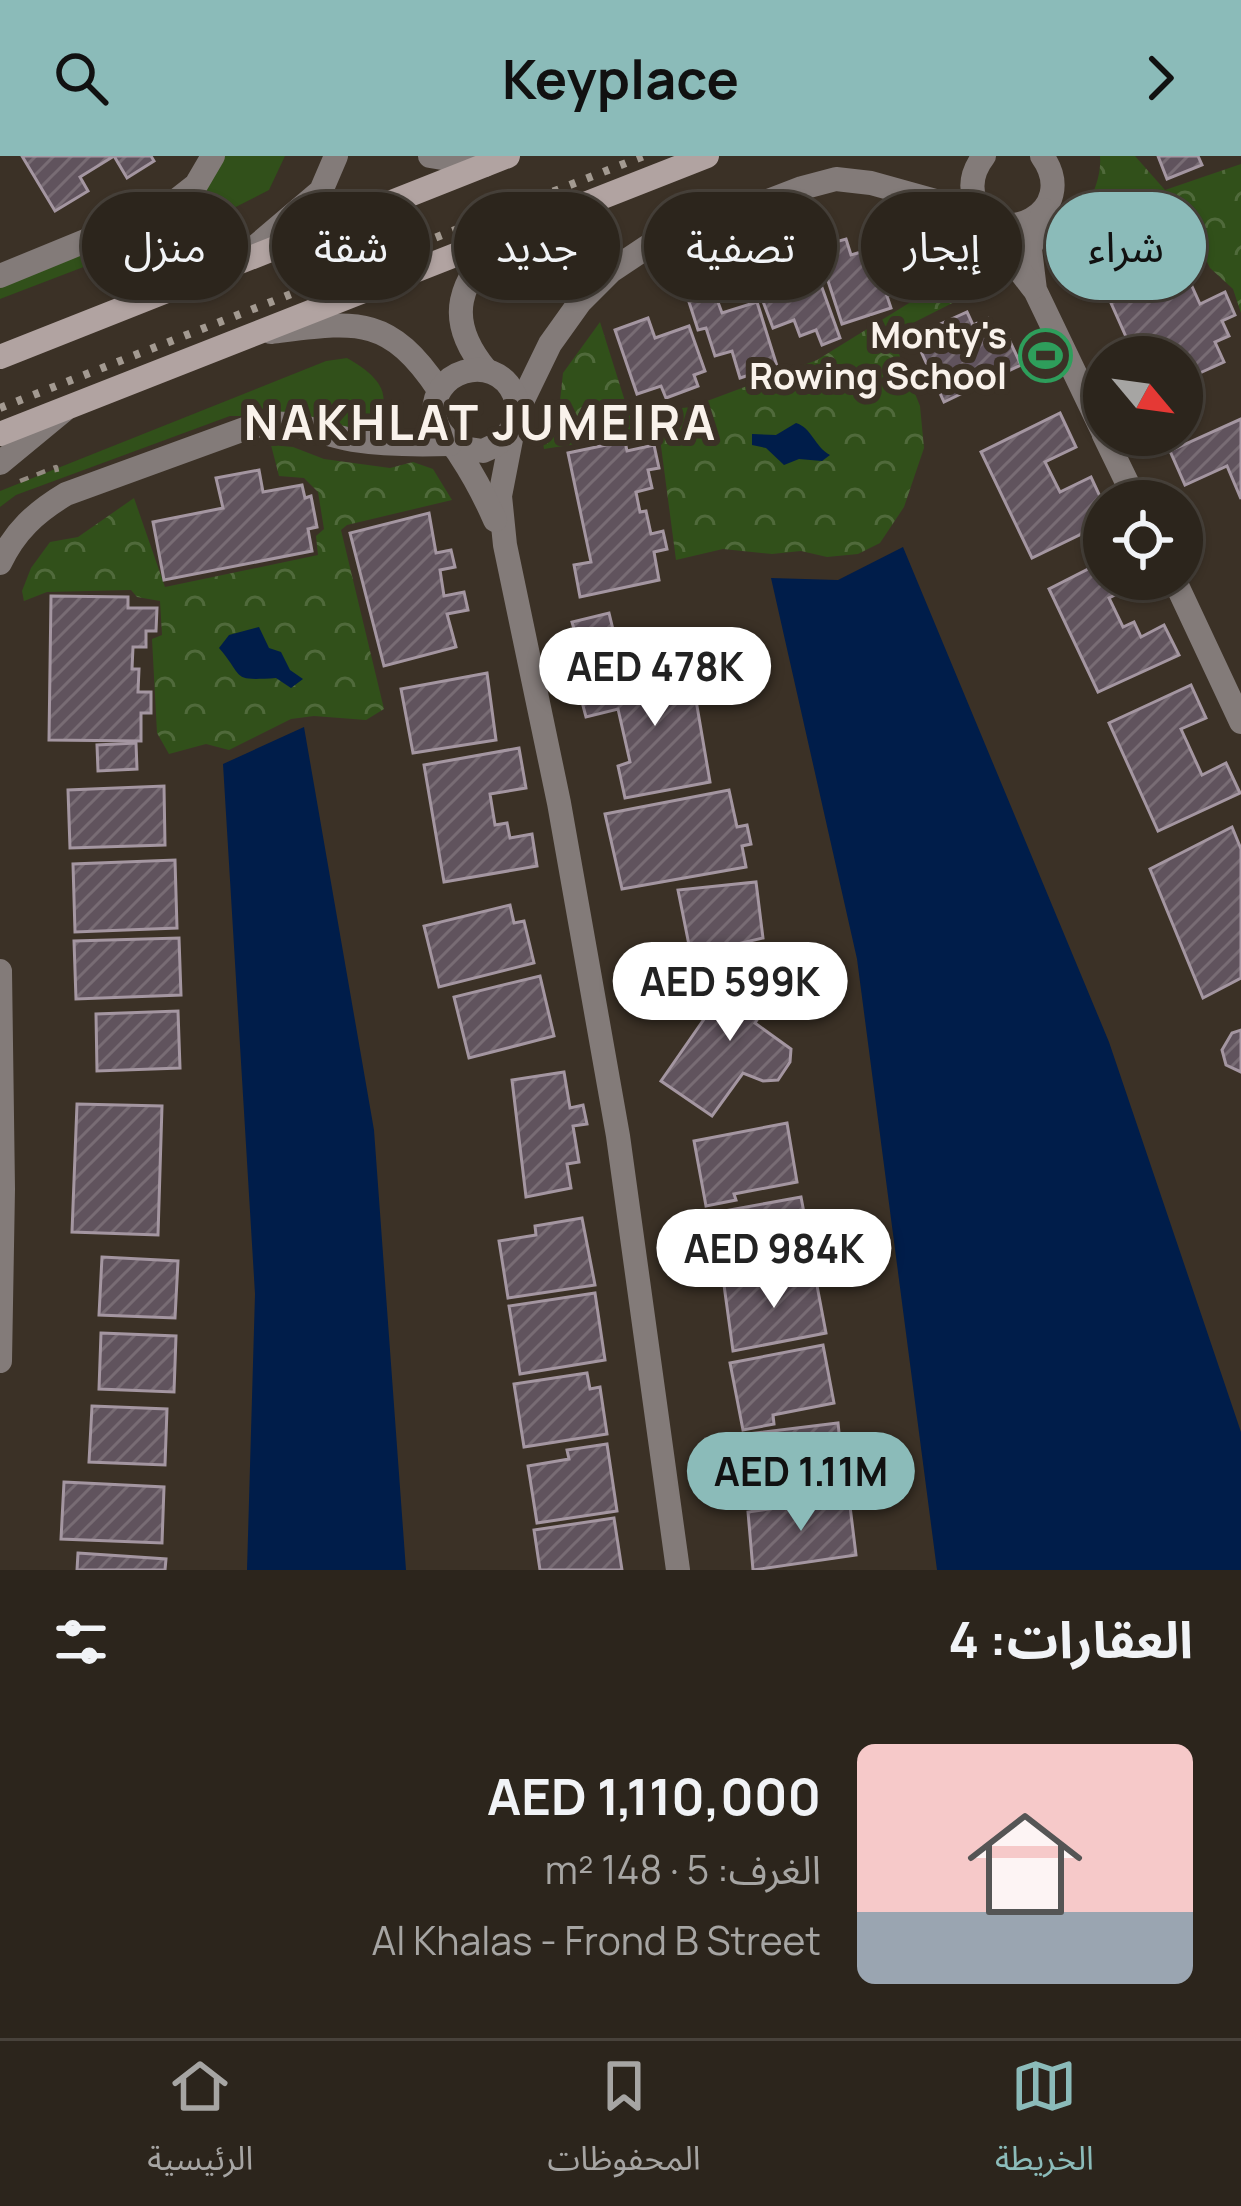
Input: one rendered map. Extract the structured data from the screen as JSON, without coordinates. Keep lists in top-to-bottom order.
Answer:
{
  "districts": ["NAKHLAT JUMEIRA"],
  "places": {
    "sports": ["Monty's Rowing School"]
  },
  "north": "bottom right",
  "page": {
    "header": "Keyplace",
    "chip": [
      "شراء",
      "إيجار",
      "تصفية",
      "جديد",
      "شقة",
      "منزل"
    ],
    "price": [
      "AED 478K",
      "AED 599K",
      "AED 984K",
      "AED 1.11M"
    ],
    "heading": "العقارات: 4",
    "list": [
      {
        "name": "AED 1,110,000",
        "note": "الغرف: 5 · 148 m² · Al Khalas - Frond B Street"
      }
    ],
    "tabs": ["الخريطة", "المحفوظات", "الرئيسية"]
  }
}
